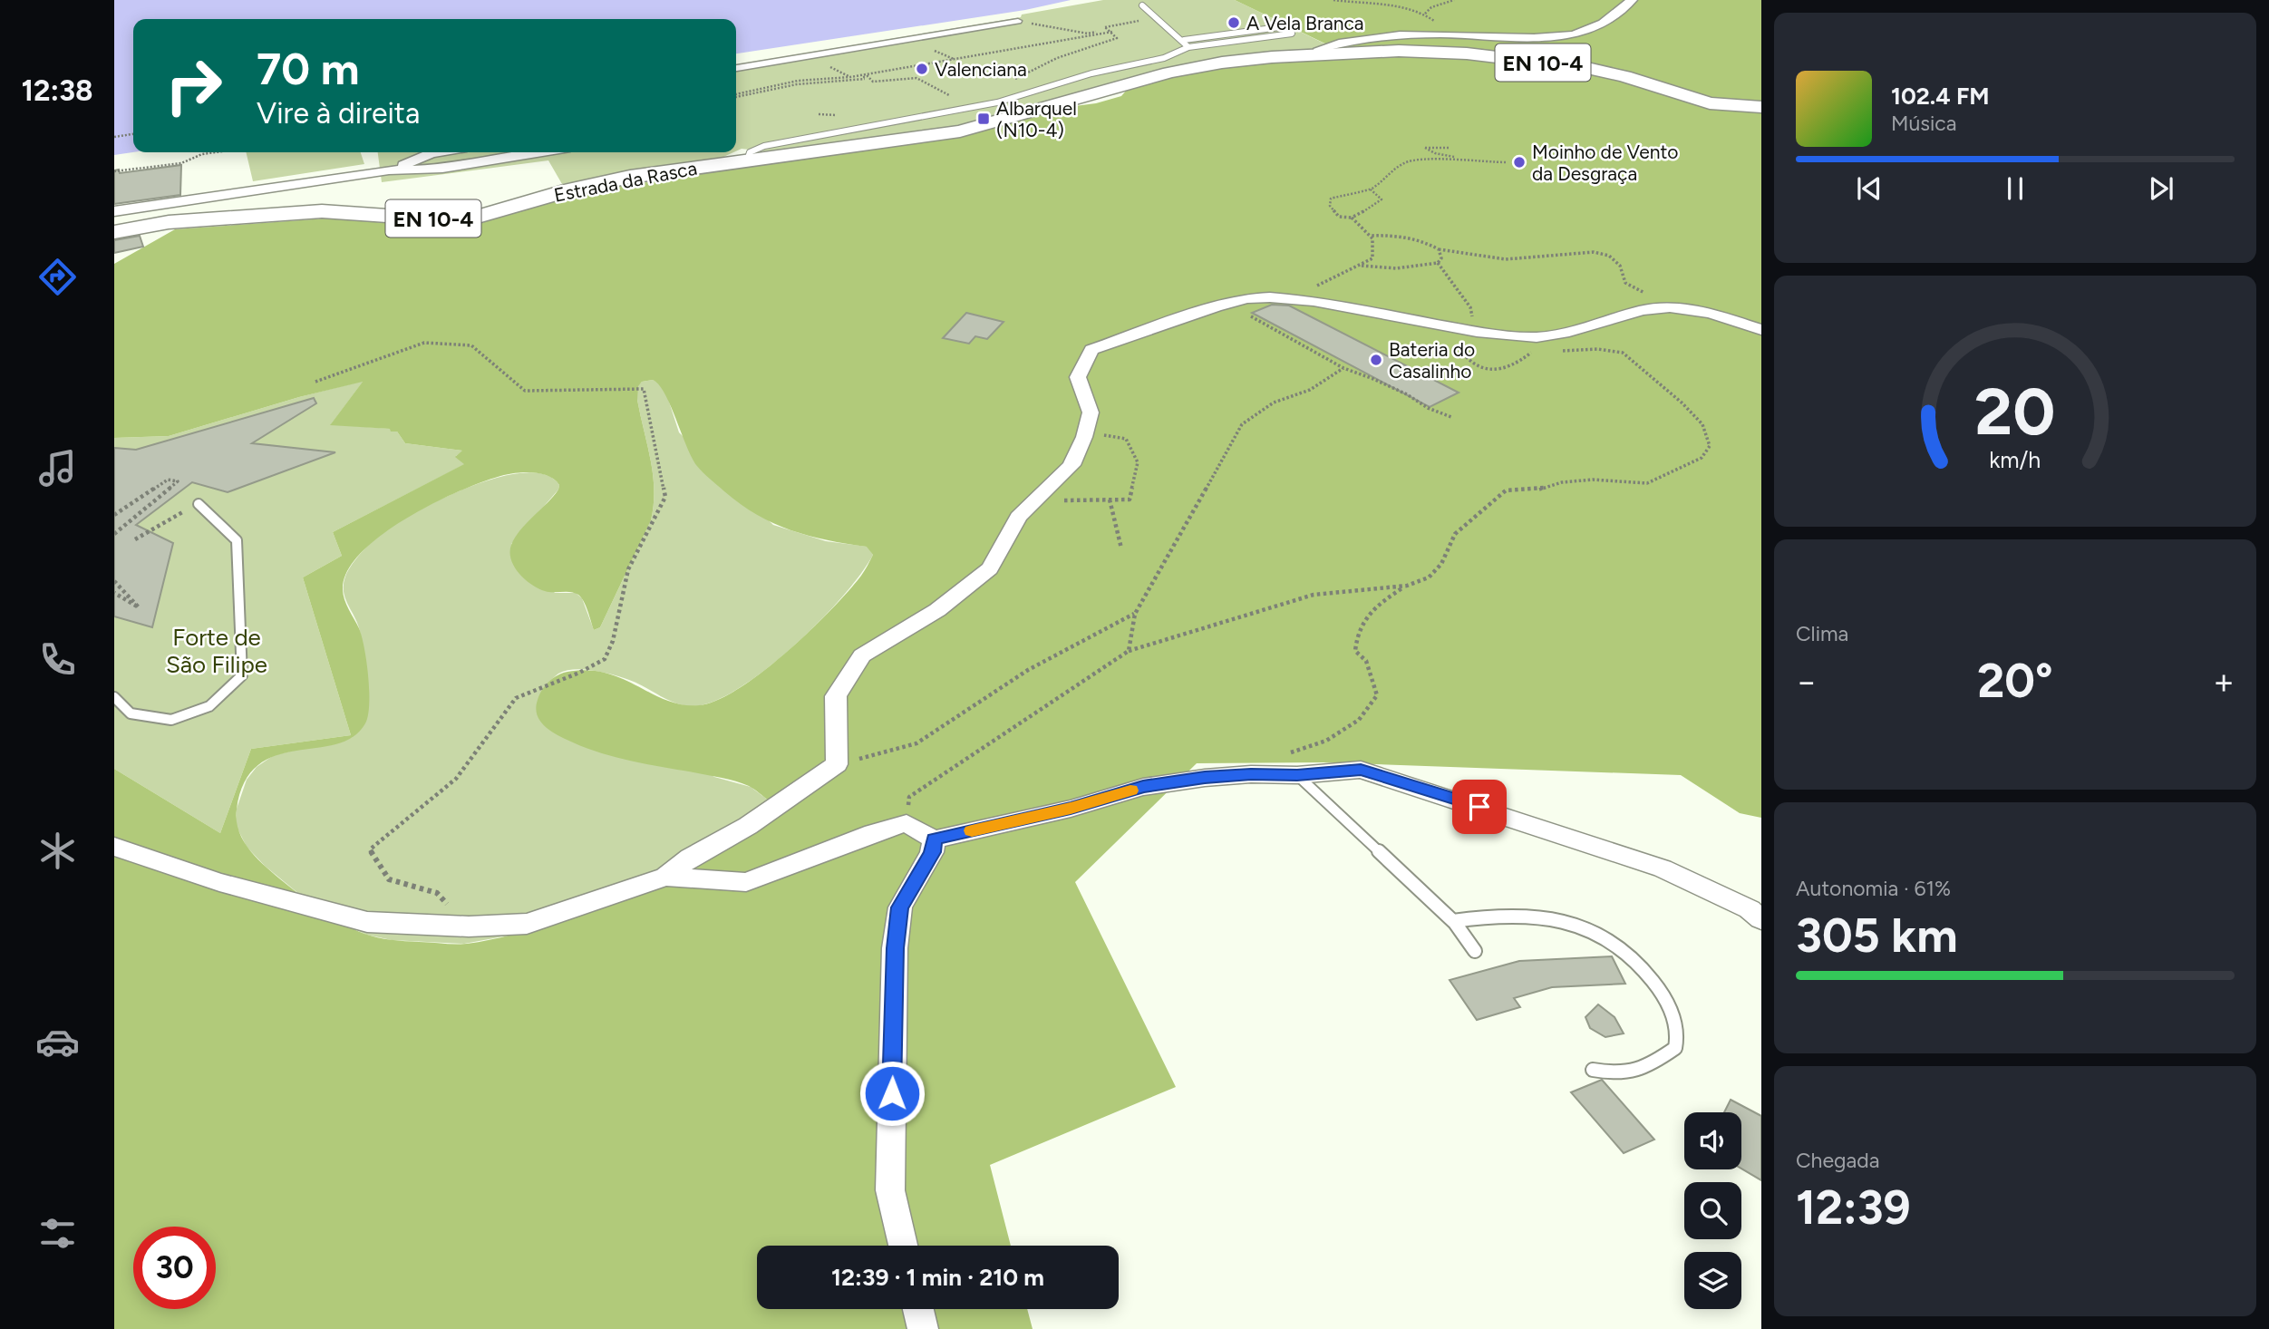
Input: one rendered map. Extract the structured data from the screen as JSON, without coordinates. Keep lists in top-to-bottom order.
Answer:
{
  "streets": {
    "main road": ["EN 10-4", "Estrada da Rasca"]
  },
  "crossings": [
    ["EN 10-4", "Estrada da Rasca"]
  ],
  "parks": ["Forte de São Filipe"],
  "places": {
    "other": [
      "A Vela Branca",
      "Valenciana",
      "Moinho de Vento da Desgraça",
      "Bateria do Casalinho"
    ],
    "transit": ["Albarquel (N10-4)"]
  },
  "page": {
    "tabs": "12:38",
    "turn": ["70 m", "Vire à direita"],
    "song": ["102.4 FM", "Música"],
    "tile": [
      "Clima",
      ["Autonomia · 61%", "305 km"],
      ["Chegada", "12:39"]
    ],
    "heat": ["−", "20°", "+"],
    "limit": "30",
    "trip": "12:39 · 1 min · 210 m",
    "gauge": ["20", "km/h"]
  }
}
